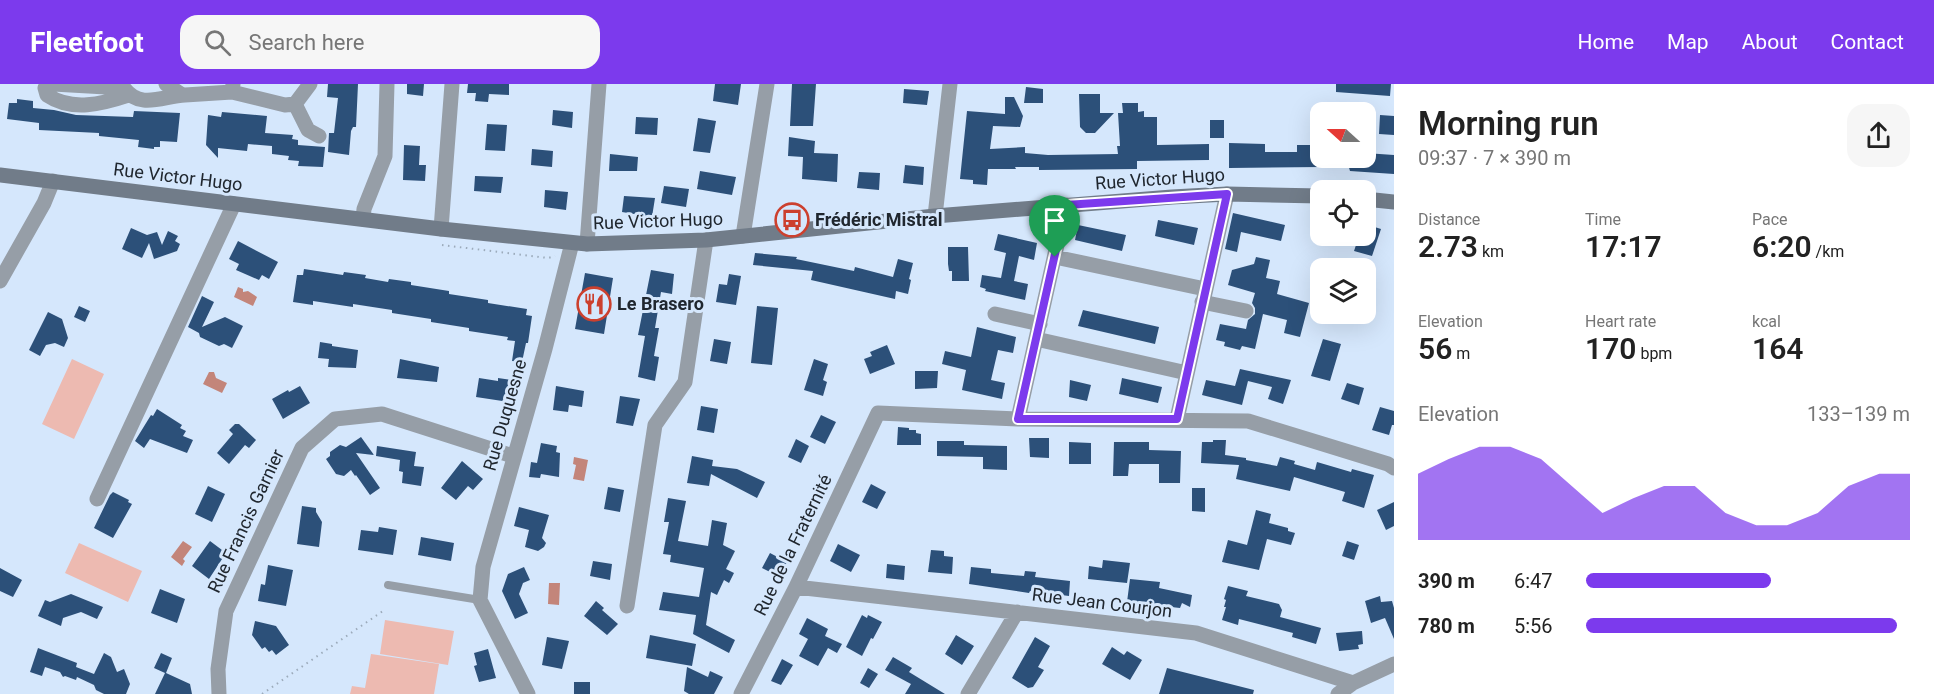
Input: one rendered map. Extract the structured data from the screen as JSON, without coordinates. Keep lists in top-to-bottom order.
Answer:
{
  "streets": {
    "street": [
      "Rue Victor Hugo",
      "Rue Duquesne",
      "Rue Francis Garnier",
      "Rue de la Fraternité",
      "Rue Jean Courjon"
    ]
  },
  "crossings": [
    ["Rue Victor Hugo", "Rue Duquesne"],
    ["Rue Duquesne", "Rue Francis Garnier"],
    ["Rue de la Fraternité", "Rue Jean Courjon"]
  ],
  "places": {
    "bus stop": ["Frédéric Mistral"],
    "restaurant": ["Le Brasero"]
  },
  "north": "left",
  "page": {
    "header": "Fleetfoot",
    "search": "Search here",
    "nav": [
      "Home",
      "Map",
      "About",
      "Contact"
    ],
    "heading": ["Morning run", "09:37 · 7 × 390 m"],
    "stats": [
      ["Distance", "2.73 km"],
      ["Time", "17:17"],
      ["Pace", "6:20 /km"],
      ["Elevation", "56 m"],
      ["Heart rate", "170 bpm"],
      ["kcal", "164"]
    ],
    "chart": ["Elevation", "133–139 m"],
    "list": [
      {
        "name": "390 m",
        "note": "6:47"
      },
      {
        "name": "780 m",
        "note": "5:56"
      }
    ]
  }
}
